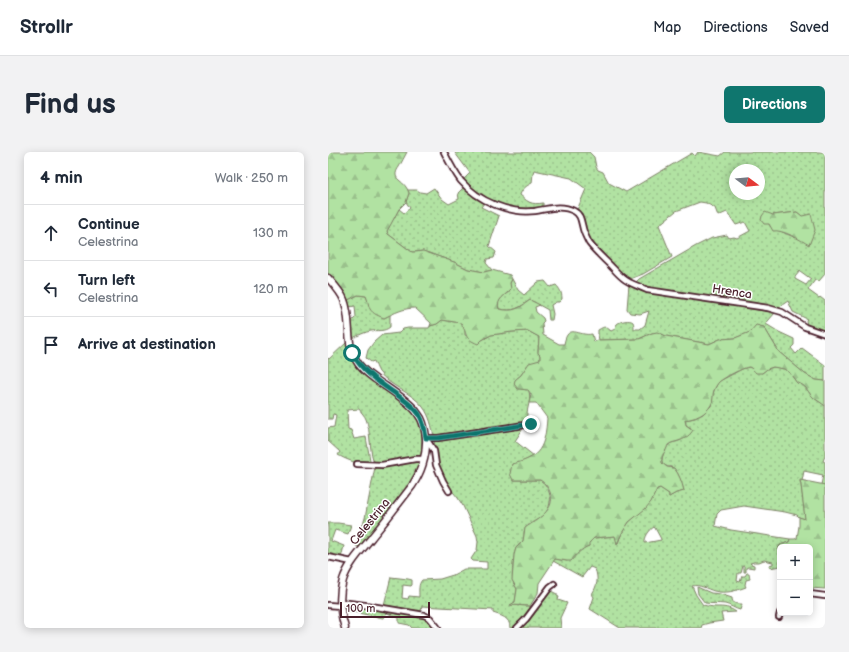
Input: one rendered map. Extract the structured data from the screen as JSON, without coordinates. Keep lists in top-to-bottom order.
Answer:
{
  "streets": {
    "street": ["Hrenca", "Celestrina"]
  },
  "scale_bar": "100 m",
  "north": "right",
  "page": {
    "header": "Strollr",
    "nav": ["Map", "Directions", "Saved"],
    "buttons": "Directions",
    "title": "Find us",
    "heading": ["4 min", "Walk · 250 m"],
    "list": [
      ["Continue", "Celestrina", "130 m"],
      ["Turn left", "Celestrina", "120 m"],
      "Arrive at destination"
    ],
    "map_buttons": ["+", "−"],
    "scale": "100 m"
  }
}
